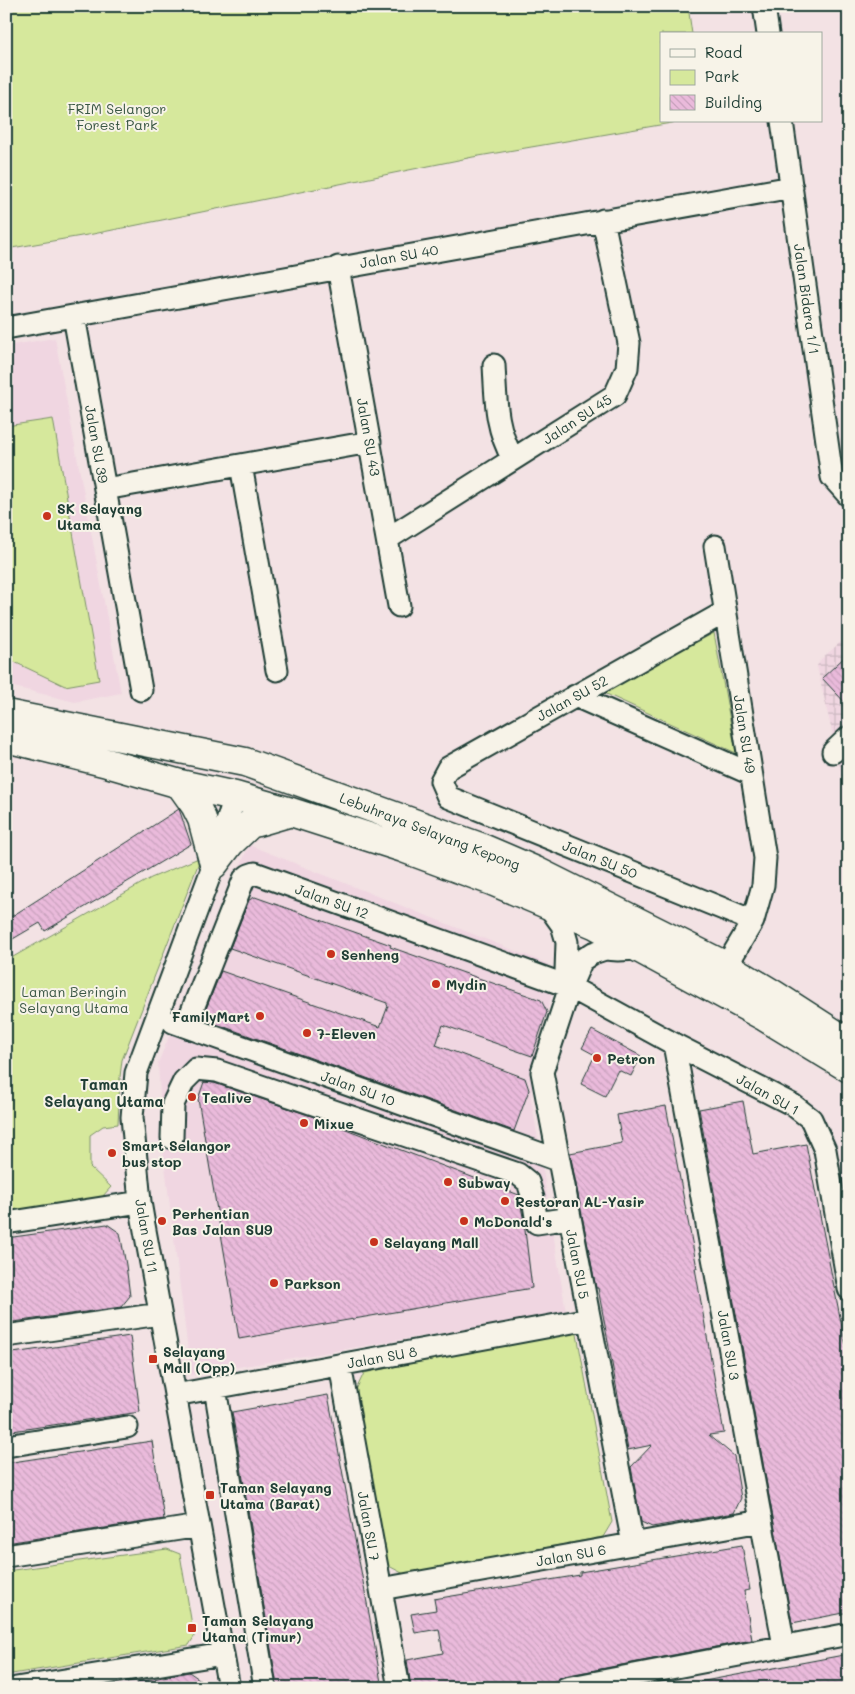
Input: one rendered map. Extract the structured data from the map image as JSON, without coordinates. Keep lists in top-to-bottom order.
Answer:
{
  "streets": {
    "main road": ["Lebuhraya Selayang Kepong"],
    "street": [
      "Jalan SU 40",
      "Jalan Bidara 1/1",
      "Jalan SU 45",
      "Jalan SU 43",
      "Jalan SU 39",
      "Jalan SU 52",
      "Jalan SU 49",
      "Jalan SU 50",
      "Jalan SU 12",
      "Jalan SU 10",
      "Jalan SU 1",
      "Jalan SU 11",
      "Jalan SU 5",
      "Jalan SU 3",
      "Jalan SU 8",
      "Jalan SU 7",
      "Jalan SU 6"
    ]
  },
  "crossings": [
    ["Jalan SU 40", "Jalan Bidara 1/1"],
    ["Jalan SU 40", "Jalan SU 45"],
    ["Jalan SU 40", "Jalan SU 43"],
    ["Jalan SU 40", "Jalan SU 39"],
    ["Jalan SU 45", "Jalan SU 43"],
    ["Jalan SU 52", "Jalan SU 49"],
    ["Jalan SU 52", "Jalan SU 50"],
    ["Jalan SU 49", "Lebuhraya Selayang Kepong"],
    ["Jalan SU 49", "Jalan SU 50"],
    ["Lebuhraya Selayang Kepong", "Jalan SU 11"],
    ["Lebuhraya Selayang Kepong", "Jalan SU 5"],
    ["Jalan SU 12", "Jalan SU 10"],
    ["Jalan SU 12", "Jalan SU 1"],
    ["Jalan SU 12", "Jalan SU 5"],
    ["Jalan SU 10", "Jalan SU 11"],
    ["Jalan SU 10", "Jalan SU 5"],
    ["Jalan SU 1", "Jalan SU 5"],
    ["Jalan SU 1", "Jalan SU 3"],
    ["Jalan SU 11", "Jalan SU 8"],
    ["Jalan SU 5", "Jalan SU 8"],
    ["Jalan SU 5", "Jalan SU 6"],
    ["Jalan SU 3", "Jalan SU 6"],
    ["Jalan SU 8", "Jalan SU 7"],
    ["Jalan SU 7", "Jalan SU 6"]
  ],
  "districts": ["Taman Selayang Utama"],
  "parks": ["FRIM Selangor Forest Park", "Laman Beringin Selayang Utama"],
  "places": {
    "other": [
      "SK Selayang Utama",
      "Senheng",
      "Mydin",
      "FamilyMart",
      "7-Eleven",
      "Petron",
      "Tealive",
      "Mixue",
      "Smart Selangor bus stop",
      "Subway",
      "Restoran AL-Yasir",
      "Perhentian Bas Jalan SU9",
      "McDonald's",
      "Selayang Mall",
      "Parkson"
    ],
    "transit": ["Selayang Mall (Opp)", "Taman Selayang Utama (Barat)", "Taman Selayang Utama (Timur)"]
  },
  "legend": ["Road", "Park", "Building"]
}
